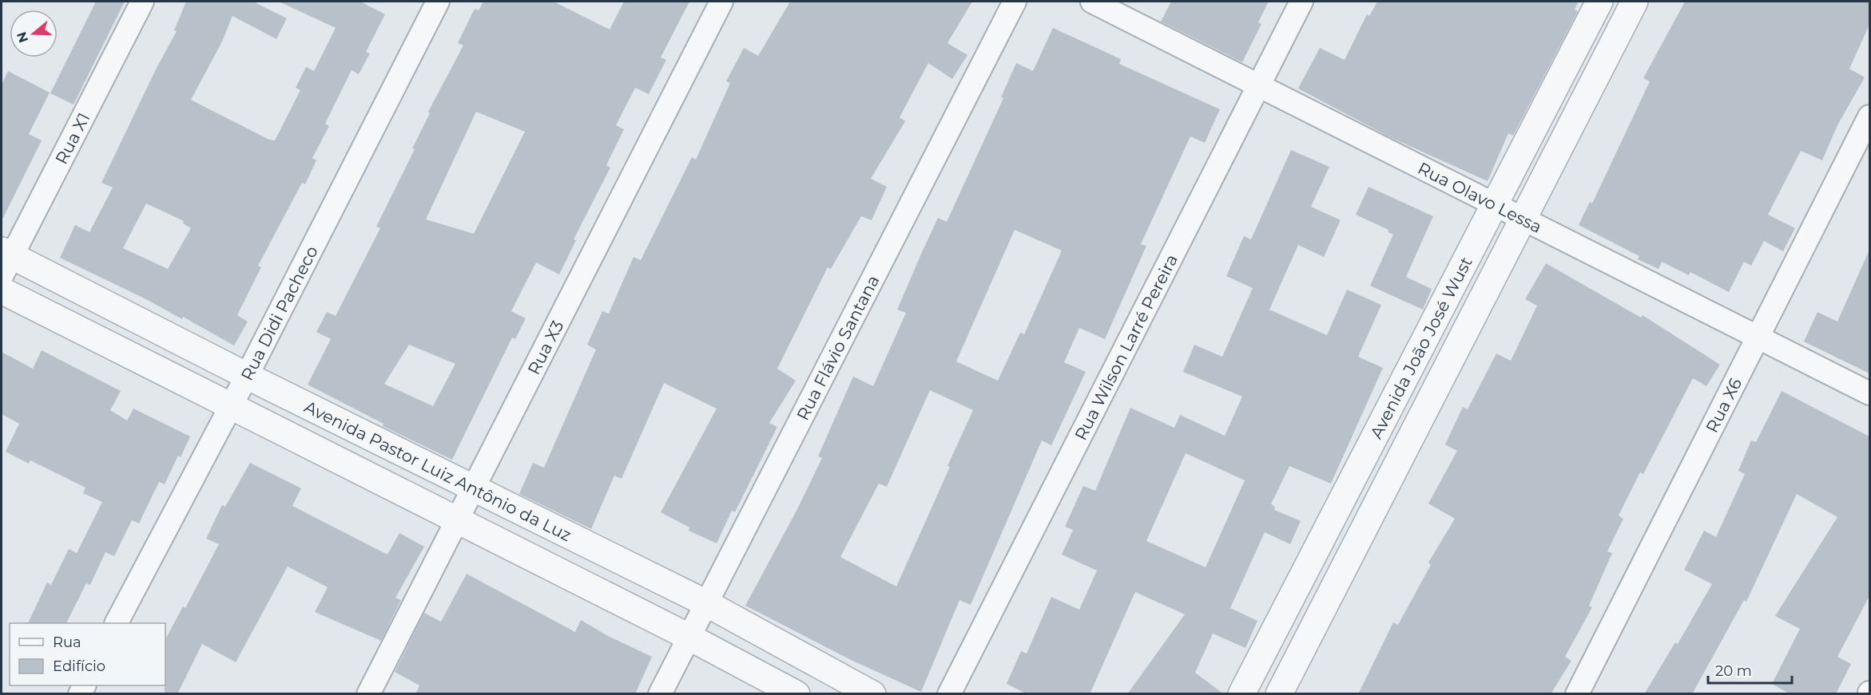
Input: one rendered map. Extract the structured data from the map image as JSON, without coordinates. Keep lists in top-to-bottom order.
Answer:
{
  "streets": {
    "street": [
      "Rua X1",
      "Rua Olavo Lessa",
      "Rua Didi Pacheco",
      "Rua X3",
      "Rua Flávio Santana",
      "Rua Wilson Larré Pereira",
      "Avenida João José Wust",
      "Rua X6",
      "Avenida Pastor Luiz Antônio da Luz"
    ]
  },
  "crossings": [
    ["Rua X1", "Avenida Pastor Luiz Antônio da Luz"],
    ["Rua Olavo Lessa", "Rua Wilson Larré Pereira"],
    ["Rua Olavo Lessa", "Avenida João José Wust"],
    ["Rua Olavo Lessa", "Rua X6"],
    ["Rua Didi Pacheco", "Avenida Pastor Luiz Antônio da Luz"],
    ["Rua X3", "Avenida Pastor Luiz Antônio da Luz"],
    ["Rua Flávio Santana", "Avenida Pastor Luiz Antônio da Luz"]
  ],
  "legend": ["Rua", "Edifício"],
  "scale_bar": "20 m",
  "north": "left"
}
